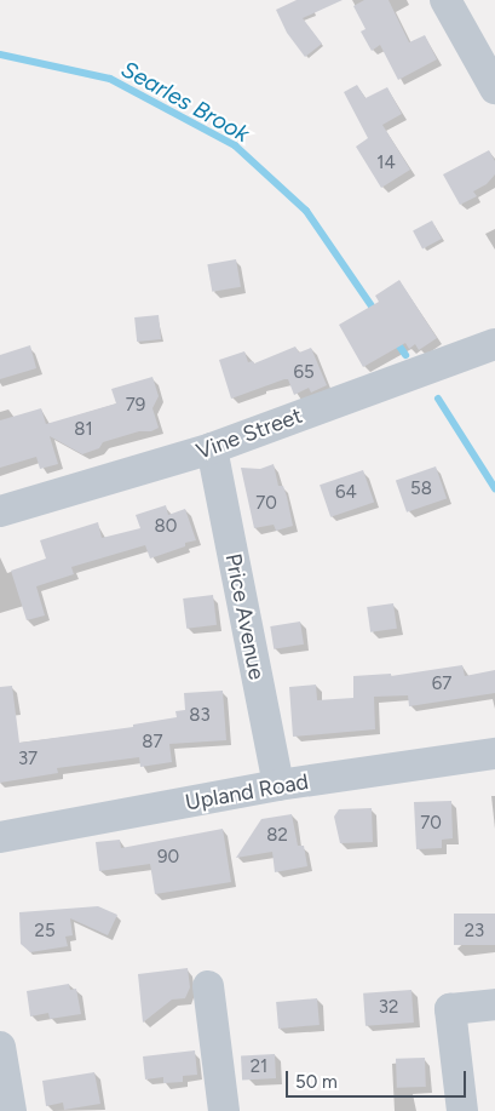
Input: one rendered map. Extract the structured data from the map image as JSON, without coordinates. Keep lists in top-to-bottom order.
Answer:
{
  "streets": {
    "street": ["Vine Street", "Price Avenue", "Upland Road"]
  },
  "crossings": [
    ["Vine Street", "Price Avenue"],
    ["Price Avenue", "Upland Road"]
  ],
  "water": ["Searles Brook"],
  "house_numbers": [
    "14",
    "65",
    "79",
    "81",
    "58",
    "64",
    "70",
    "80",
    "67",
    "83",
    "87",
    "37",
    "70",
    "82",
    "90",
    "25",
    "23",
    "32",
    "21"
  ],
  "scale_bar": "50 m"
}
